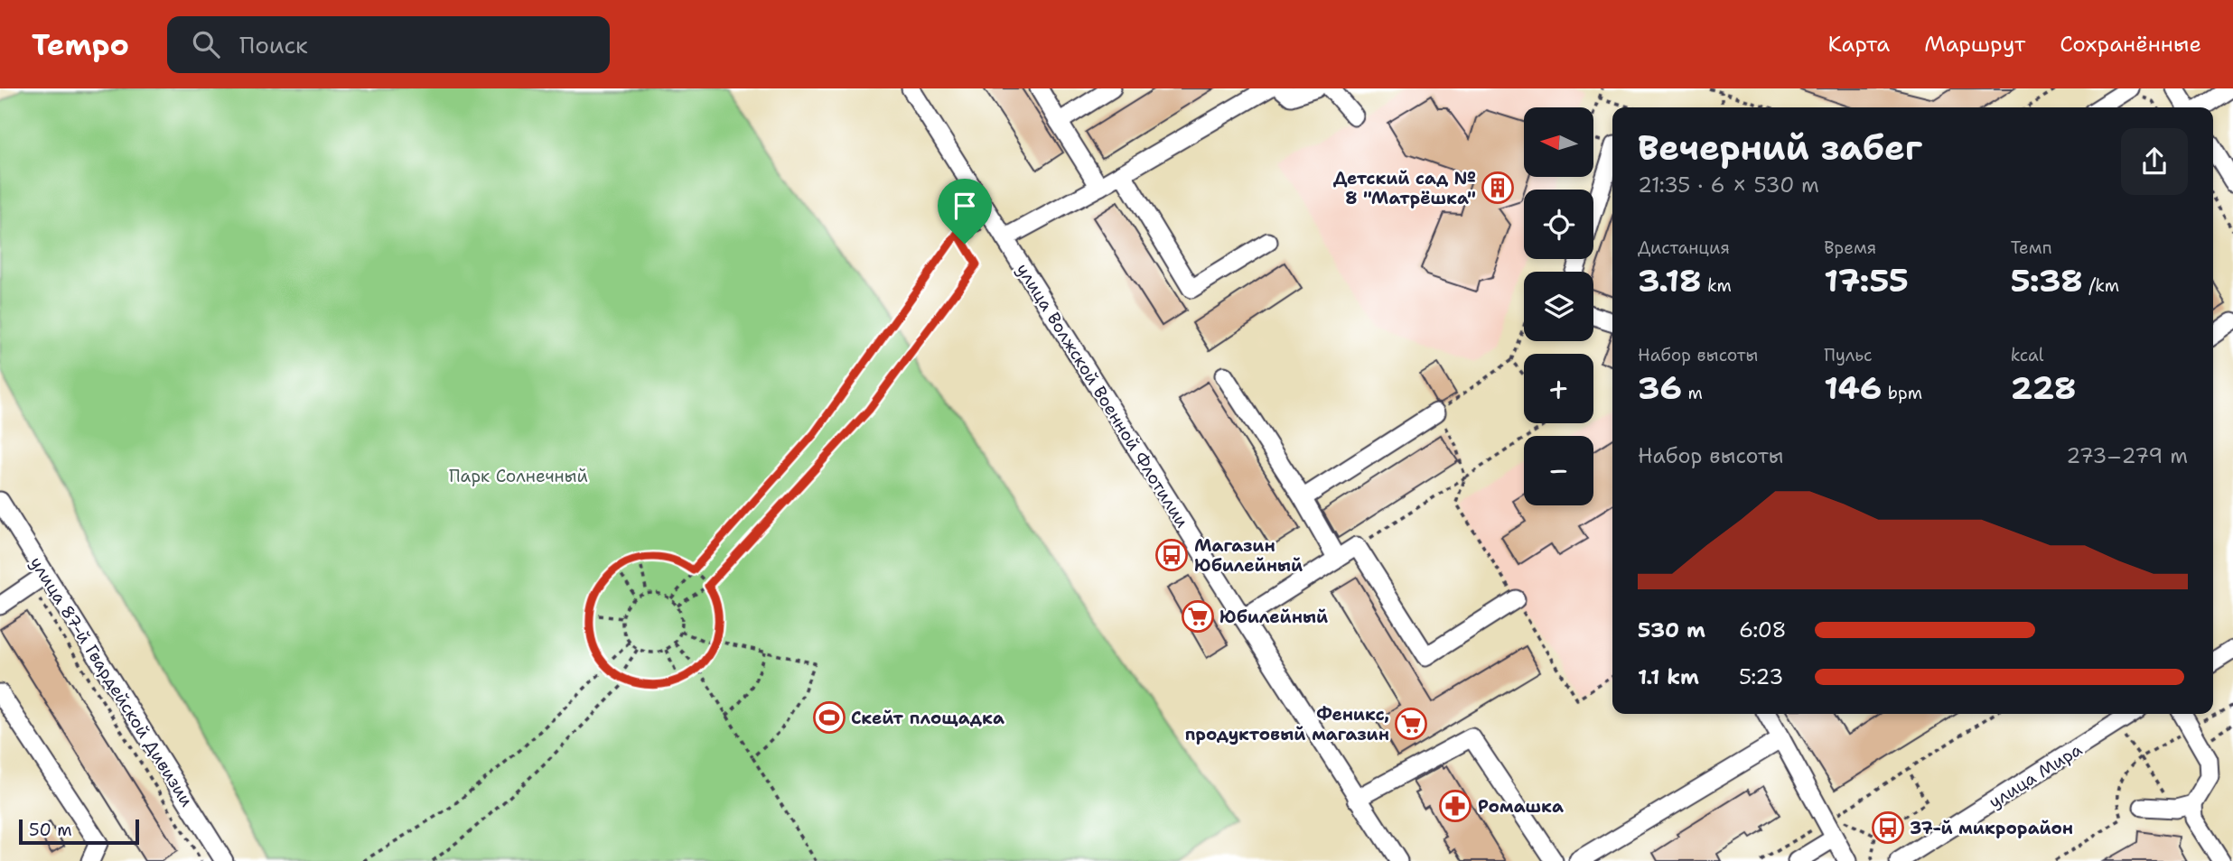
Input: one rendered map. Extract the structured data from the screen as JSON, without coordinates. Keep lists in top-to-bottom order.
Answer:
{
  "streets": {
    "street": ["улица Волжской Военной Флотилии", "улица 87-й Гвардейской Дивизии", "улица Мира"]
  },
  "parks": ["Парк Солнечный"],
  "places": {
    "building": ["Детский сад № 8 \"Матрёшка\""],
    "bus stop": ["Магазин Юбилейный", "37-й микрорайон"],
    "supermarket": ["Юбилейный", "Феникс, продуктовый магазин"],
    "sports": ["Скейт площадка"],
    "pharmacy": ["Ромашка"]
  },
  "scale_bar": "50 m",
  "north": "left",
  "page": {
    "header": "Tempo",
    "search": "Поиск",
    "nav": ["Карта", "Маршрут", "Сохранённые"],
    "map_buttons": ["+", "−"],
    "heading": ["Вечерний забег", "21:35 · 6 × 530 m"],
    "stats": [
      ["Дистанция", "3.18 km"],
      ["Время", "17:55"],
      ["Темп", "5:38 /km"],
      ["Набор высоты", "36 m"],
      ["Пульс", "146 bpm"],
      ["kcal", "228"]
    ],
    "chart": ["Набор высоты", "273–279 m"],
    "list": [
      {
        "name": "530 m",
        "note": "6:08"
      },
      {
        "name": "1.1 km",
        "note": "5:23"
      }
    ],
    "scale": "50 m"
  }
}
